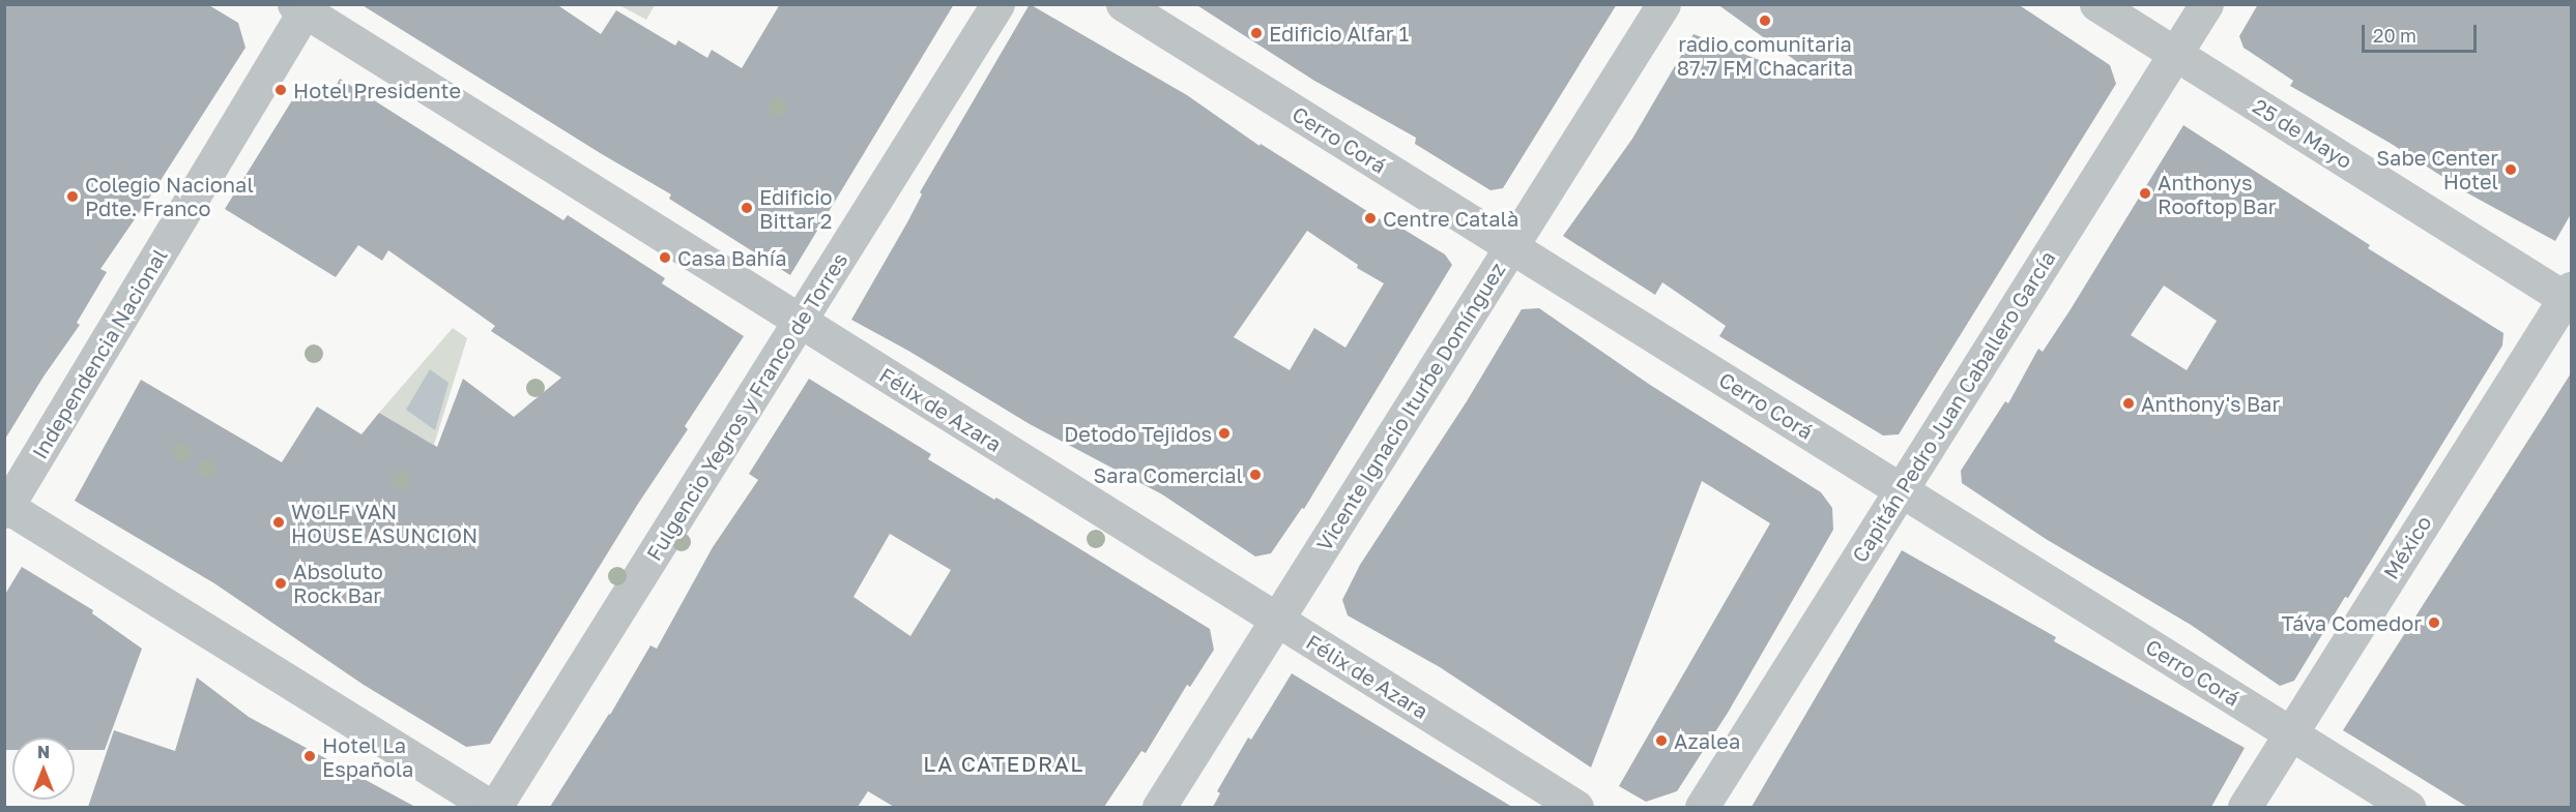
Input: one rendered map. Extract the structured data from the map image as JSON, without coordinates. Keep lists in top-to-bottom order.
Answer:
{
  "streets": {
    "street": [
      "25 de Mayo",
      "Cerro Corá",
      "Independencia Nacional",
      "Fulgencio Yegros y Franco de Torres",
      "Vicente Ignacio Iturbe Domínguez",
      "Capitán Pedro Juan Caballero García",
      "Félix de Azara",
      "México"
    ]
  },
  "crossings": [
    ["25 de Mayo", "Capitán Pedro Juan Caballero García"],
    ["25 de Mayo", "México"],
    ["Cerro Corá", "Vicente Ignacio Iturbe Domínguez"],
    ["Cerro Corá", "Capitán Pedro Juan Caballero García"],
    ["Cerro Corá", "México"],
    ["Independencia Nacional", "Félix de Azara"],
    ["Fulgencio Yegros y Franco de Torres", "Félix de Azara"],
    ["Vicente Ignacio Iturbe Domínguez", "Félix de Azara"]
  ],
  "districts": ["LA CATEDRAL"],
  "places": [
    "radio comunitaria 87.7 FM Chacarita",
    "Edificio Alfar 1",
    "Hotel Presidente",
    "Sabe Center Hotel",
    "Anthonys Rooftop Bar",
    "Colegio Nacional Pdte. Franco",
    "Edificio Bittar 2",
    "Centre Català",
    "Casa Bahía",
    "Anthony's Bar",
    "Detodo Tejidos",
    "Sara Comercial",
    "WOLF VAN HOUSE ASUNCION",
    "Absoluto Rock Bar",
    "Táva Comedor",
    "Azalea",
    "Hotel La Española"
  ],
  "scale_bar": "20 m",
  "north": "top"
}
